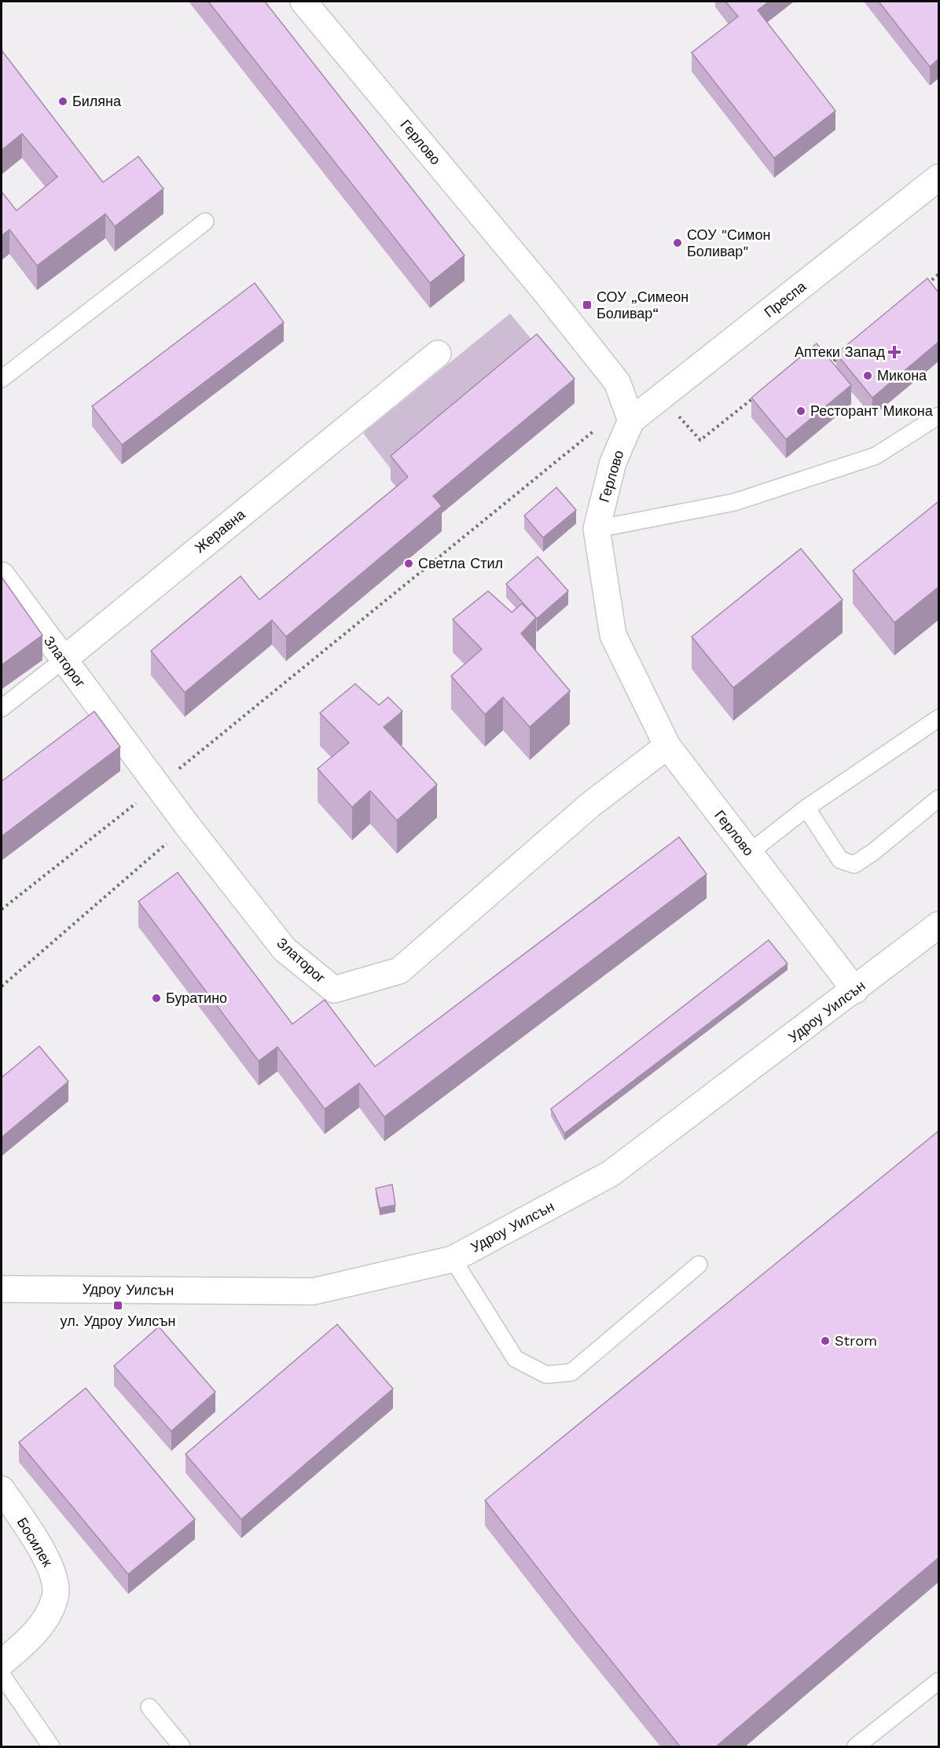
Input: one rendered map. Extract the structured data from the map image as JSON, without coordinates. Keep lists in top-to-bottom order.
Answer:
{
  "streets": {
    "street": [
      "Герлово",
      "Преспа",
      "Жеравна",
      "Златорог",
      "Удроу Уилсън",
      "Босилек"
    ]
  },
  "crossings": [
    ["Герлово", "Преспа"],
    ["Герлово", "Златорог"],
    ["Герлово", "Удроу Уилсън"],
    ["Жеравна", "Златорог"]
  ],
  "places": {
    "other": [
      "Биляна",
      "СОУ \"Симон Боливар\"",
      "Микона",
      "Ресторант Микона",
      "Светла Стил",
      "Буратино",
      "Strom"
    ],
    "transit": ["СОУ „Симеон Боливар“", "ул. Удроу Уилсън"],
    "health": ["Аптеки Запад"]
  }
}
